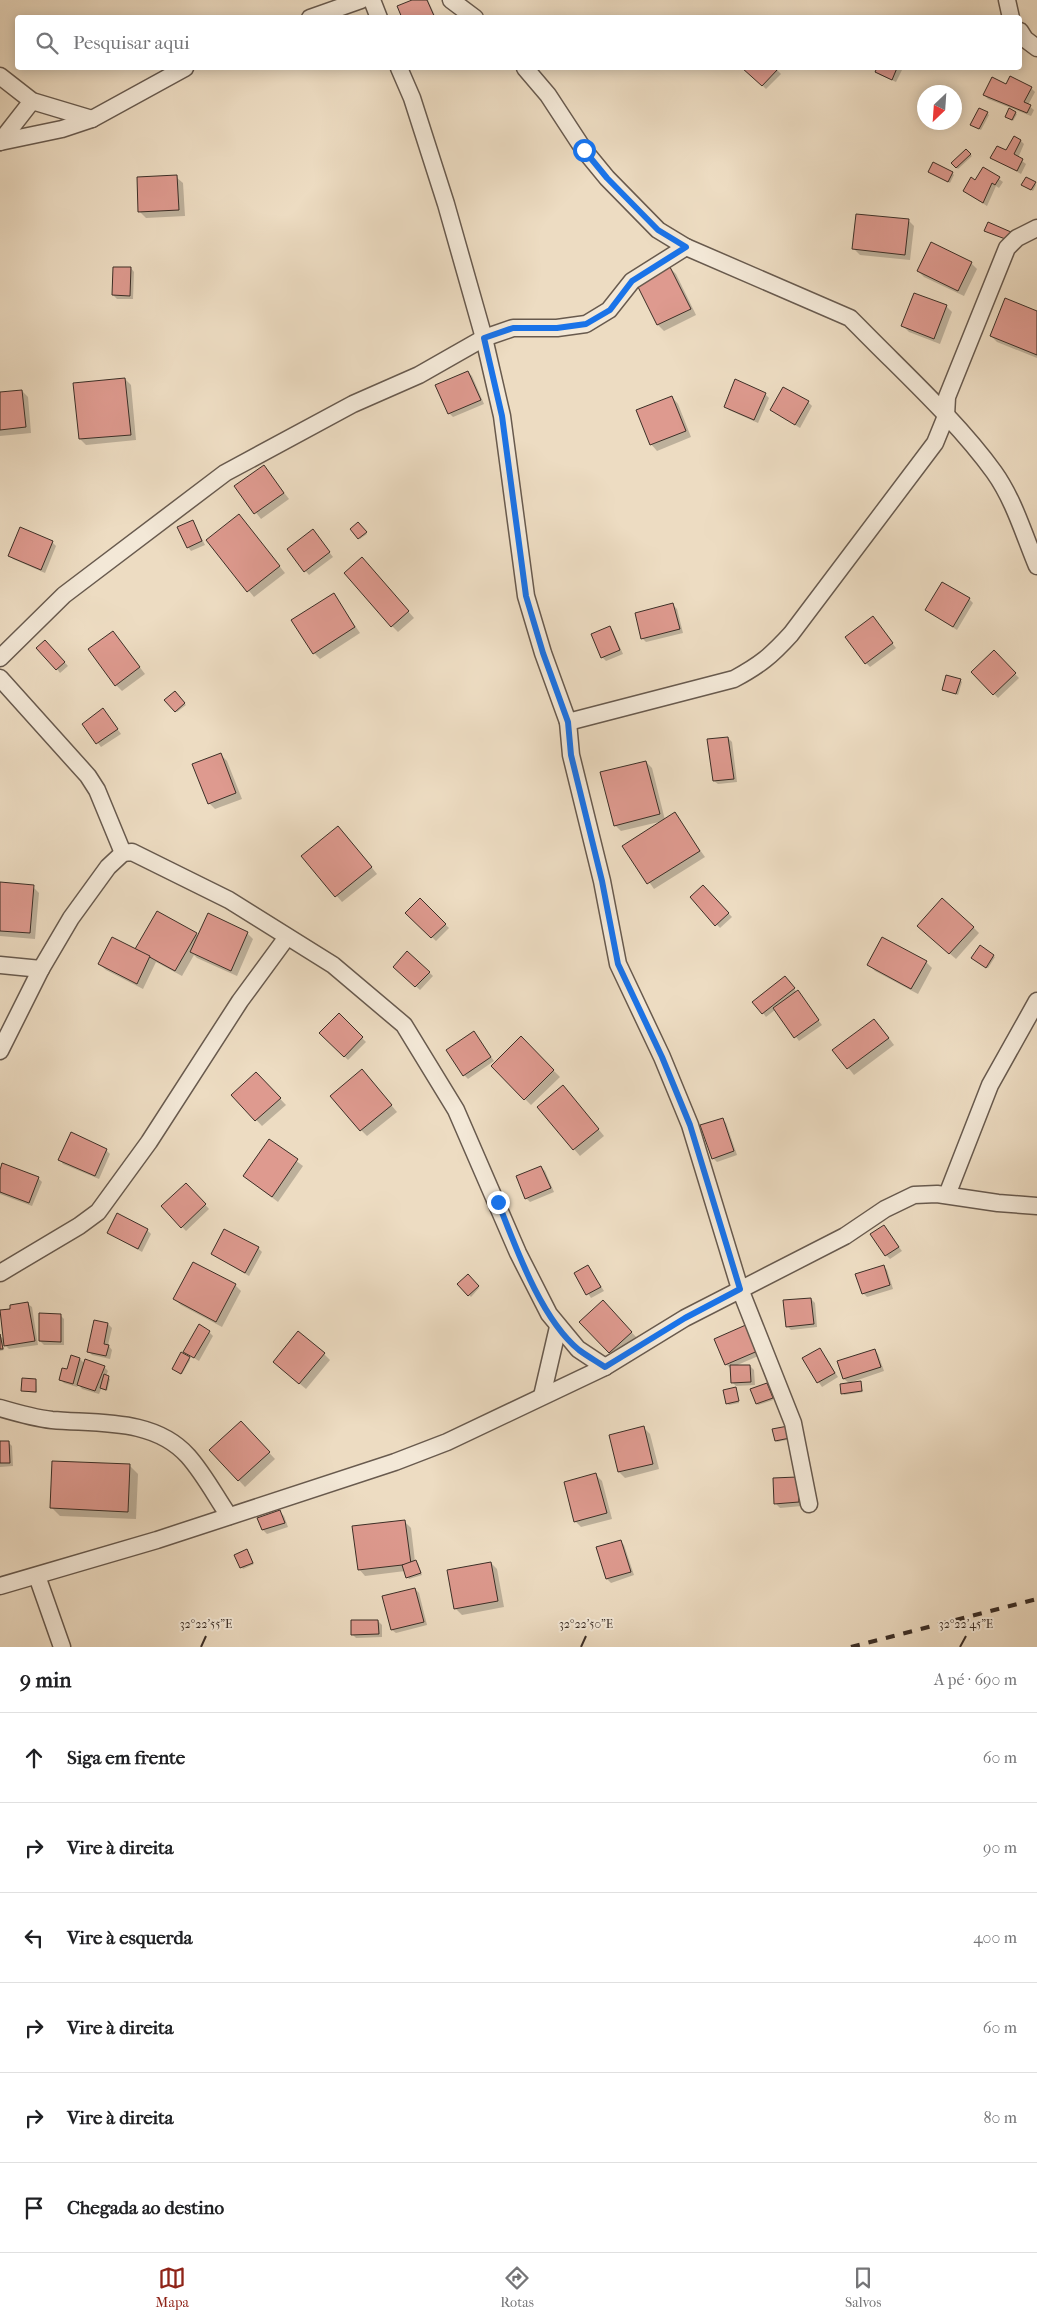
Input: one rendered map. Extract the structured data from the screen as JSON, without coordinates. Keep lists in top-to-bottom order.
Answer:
{
  "north": "bottom left",
  "page": {
    "search": "Pesquisar aqui",
    "heading": ["9 min", "A pé · 690 m"],
    "list": [
      ["Siga em frente", "60 m"],
      ["Vire à direita", "90 m"],
      ["Vire à esquerda", "400 m"],
      ["Vire à direita", "60 m"],
      ["Vire à direita", "80 m"],
      "Chegada ao destino"
    ],
    "nav": ["Mapa", "Rotas", "Salvos"]
  },
  "coordinates": ["32°22'55\"E", "32°22'50\"E", "32°22'45\"E"]
}
